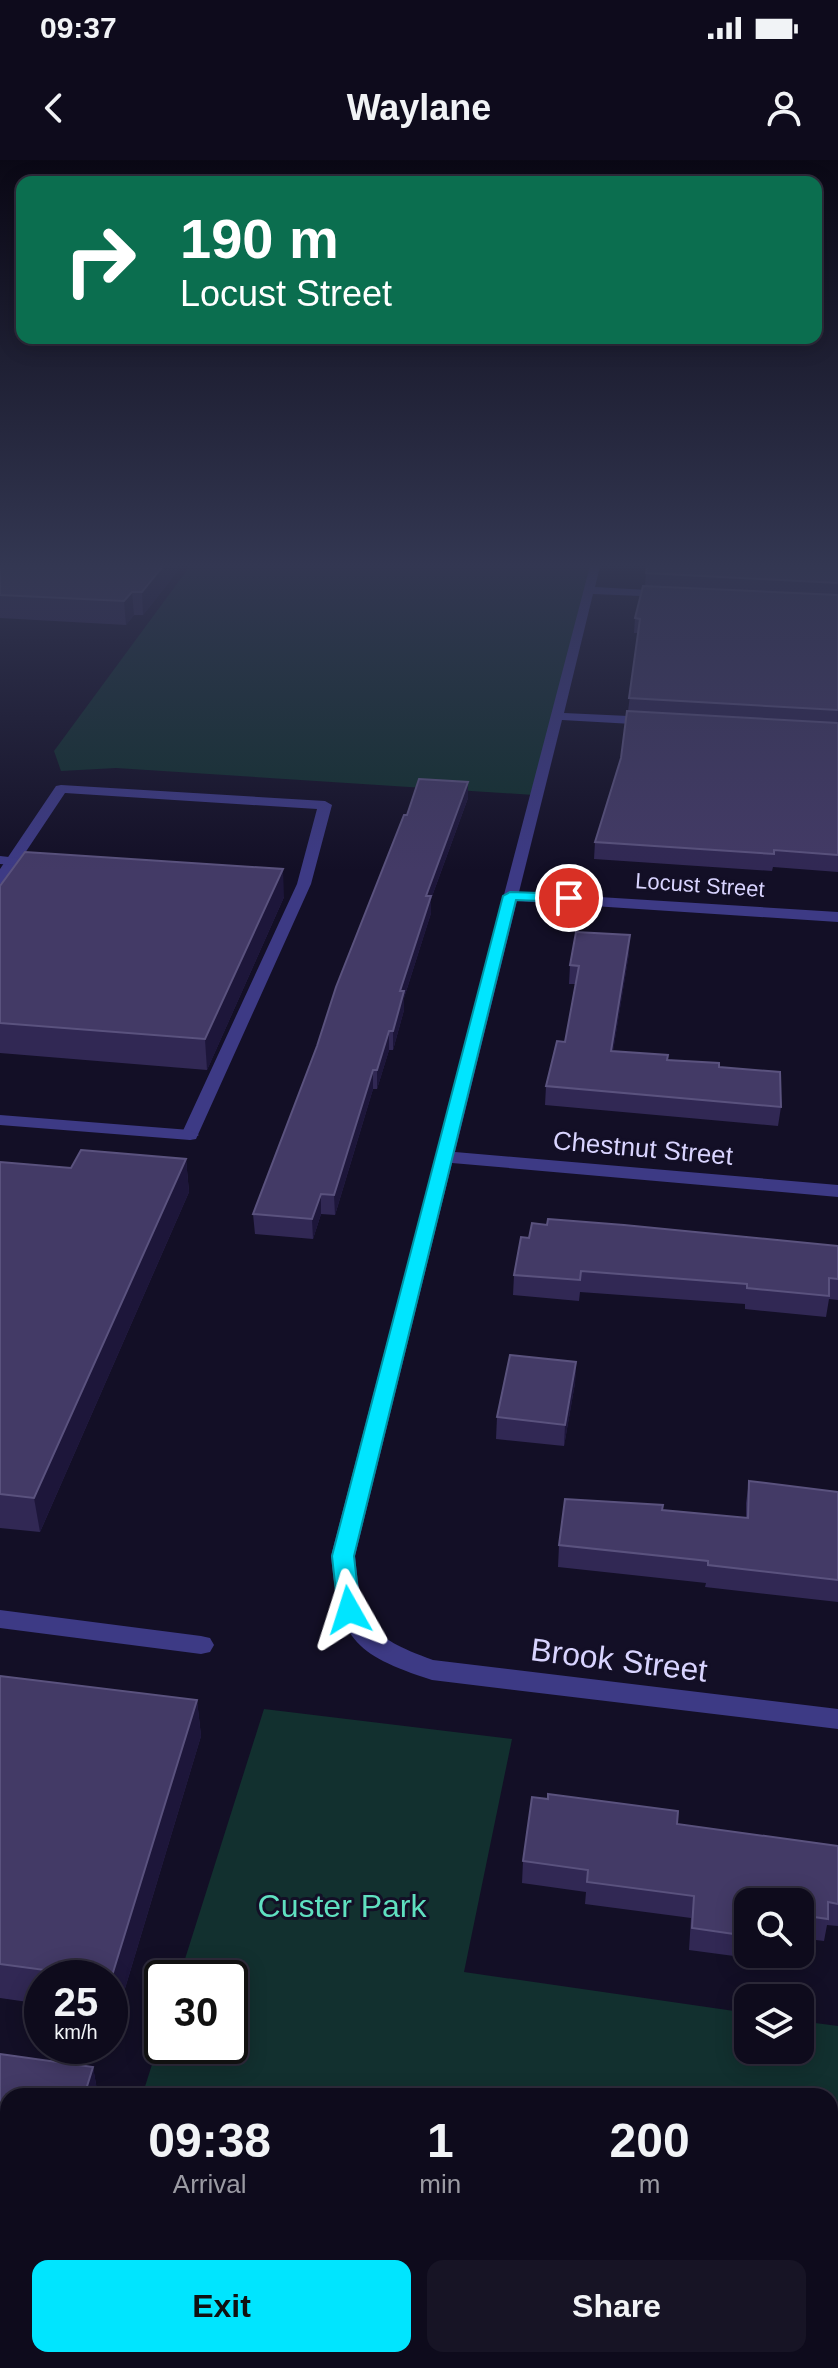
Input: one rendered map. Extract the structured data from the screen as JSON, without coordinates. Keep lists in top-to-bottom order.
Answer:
{
  "streets": {
    "street": ["Locust Street", "Chestnut Street", "Brook Street"]
  },
  "crossings": [
    ["Locust Street", "Brook Street"],
    ["Chestnut Street", "Brook Street"]
  ],
  "parks": ["Custer Park"],
  "page": {
    "status": "09:37",
    "header": "Waylane",
    "turn": ["190 m", "Locust Street"],
    "speed": "25 km/h",
    "limit": "30",
    "eta": [
      "09:38",
      "Arrival",
      "1",
      "min",
      "200",
      "m"
    ],
    "buttons": ["Exit", "Share"]
  }
}
